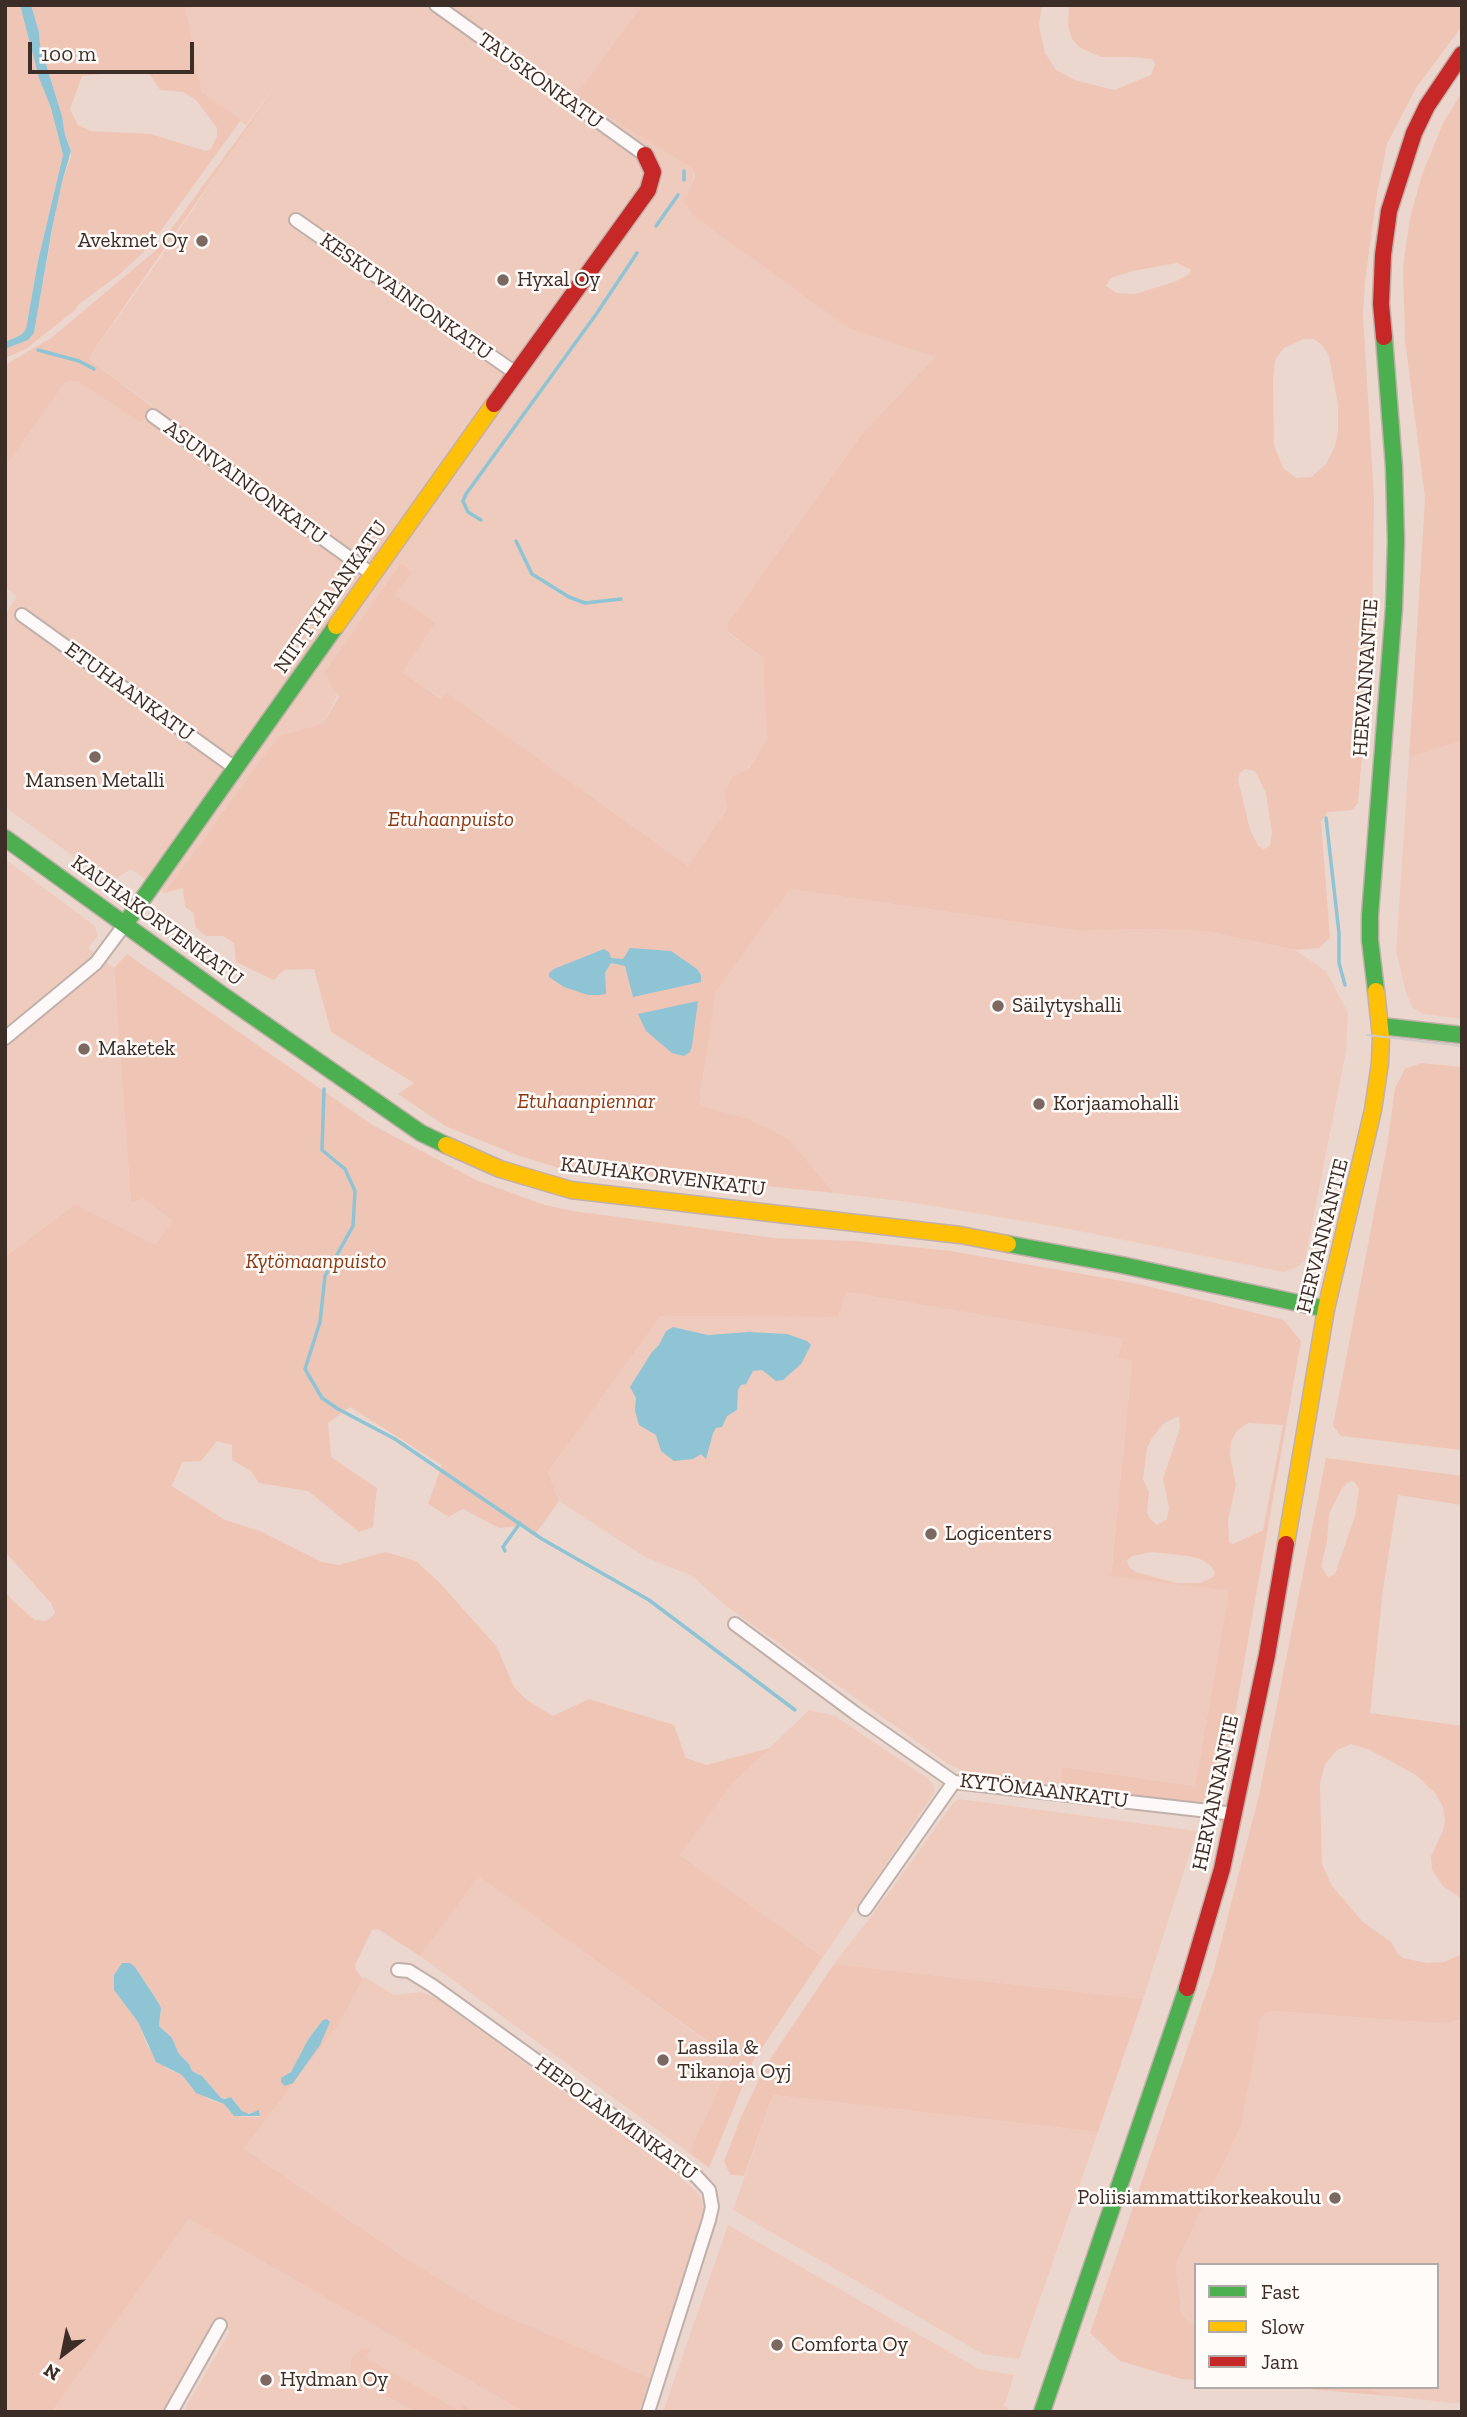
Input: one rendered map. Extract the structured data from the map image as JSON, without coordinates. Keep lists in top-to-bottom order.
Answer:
{
  "streets": {
    "street": [
      "TAUSKONKATU",
      "KESKUVAINIONKATU",
      "ASUNVAINIONKATU",
      "NIITTYHAANKATU",
      "HERVANNANTIE",
      "ETUHAANKATU",
      "KAUHAKORVENKATU",
      "KYTÖMAANKATU",
      "HEPOLAMMINKATU"
    ]
  },
  "crossings": [
    ["TAUSKONKATU", "NIITTYHAANKATU"],
    ["KESKUVAINIONKATU", "NIITTYHAANKATU"],
    ["ASUNVAINIONKATU", "NIITTYHAANKATU"],
    ["NIITTYHAANKATU", "ETUHAANKATU"],
    ["NIITTYHAANKATU", "KAUHAKORVENKATU"],
    ["HERVANNANTIE", "KAUHAKORVENKATU"],
    ["HERVANNANTIE", "KYTÖMAANKATU"]
  ],
  "parks": ["Etuhaanpuisto", "Etuhaanpiennar", "Kytömaanpuisto"],
  "places": [
    "Avekmet Oy",
    "Hyxal Oy",
    "Mansen Metalli",
    "Säilytyshalli",
    "Maketek",
    "Korjaamohalli",
    "Logicenters",
    "Lassila & Tikanoja Oyj",
    "Poliisiammattikorkeakoulu",
    "Comforta Oy",
    "Hydman Oy"
  ],
  "legend": ["Fast", "Slow", "Jam"],
  "scale_bar": "100 m",
  "north": "bottom left"
}
